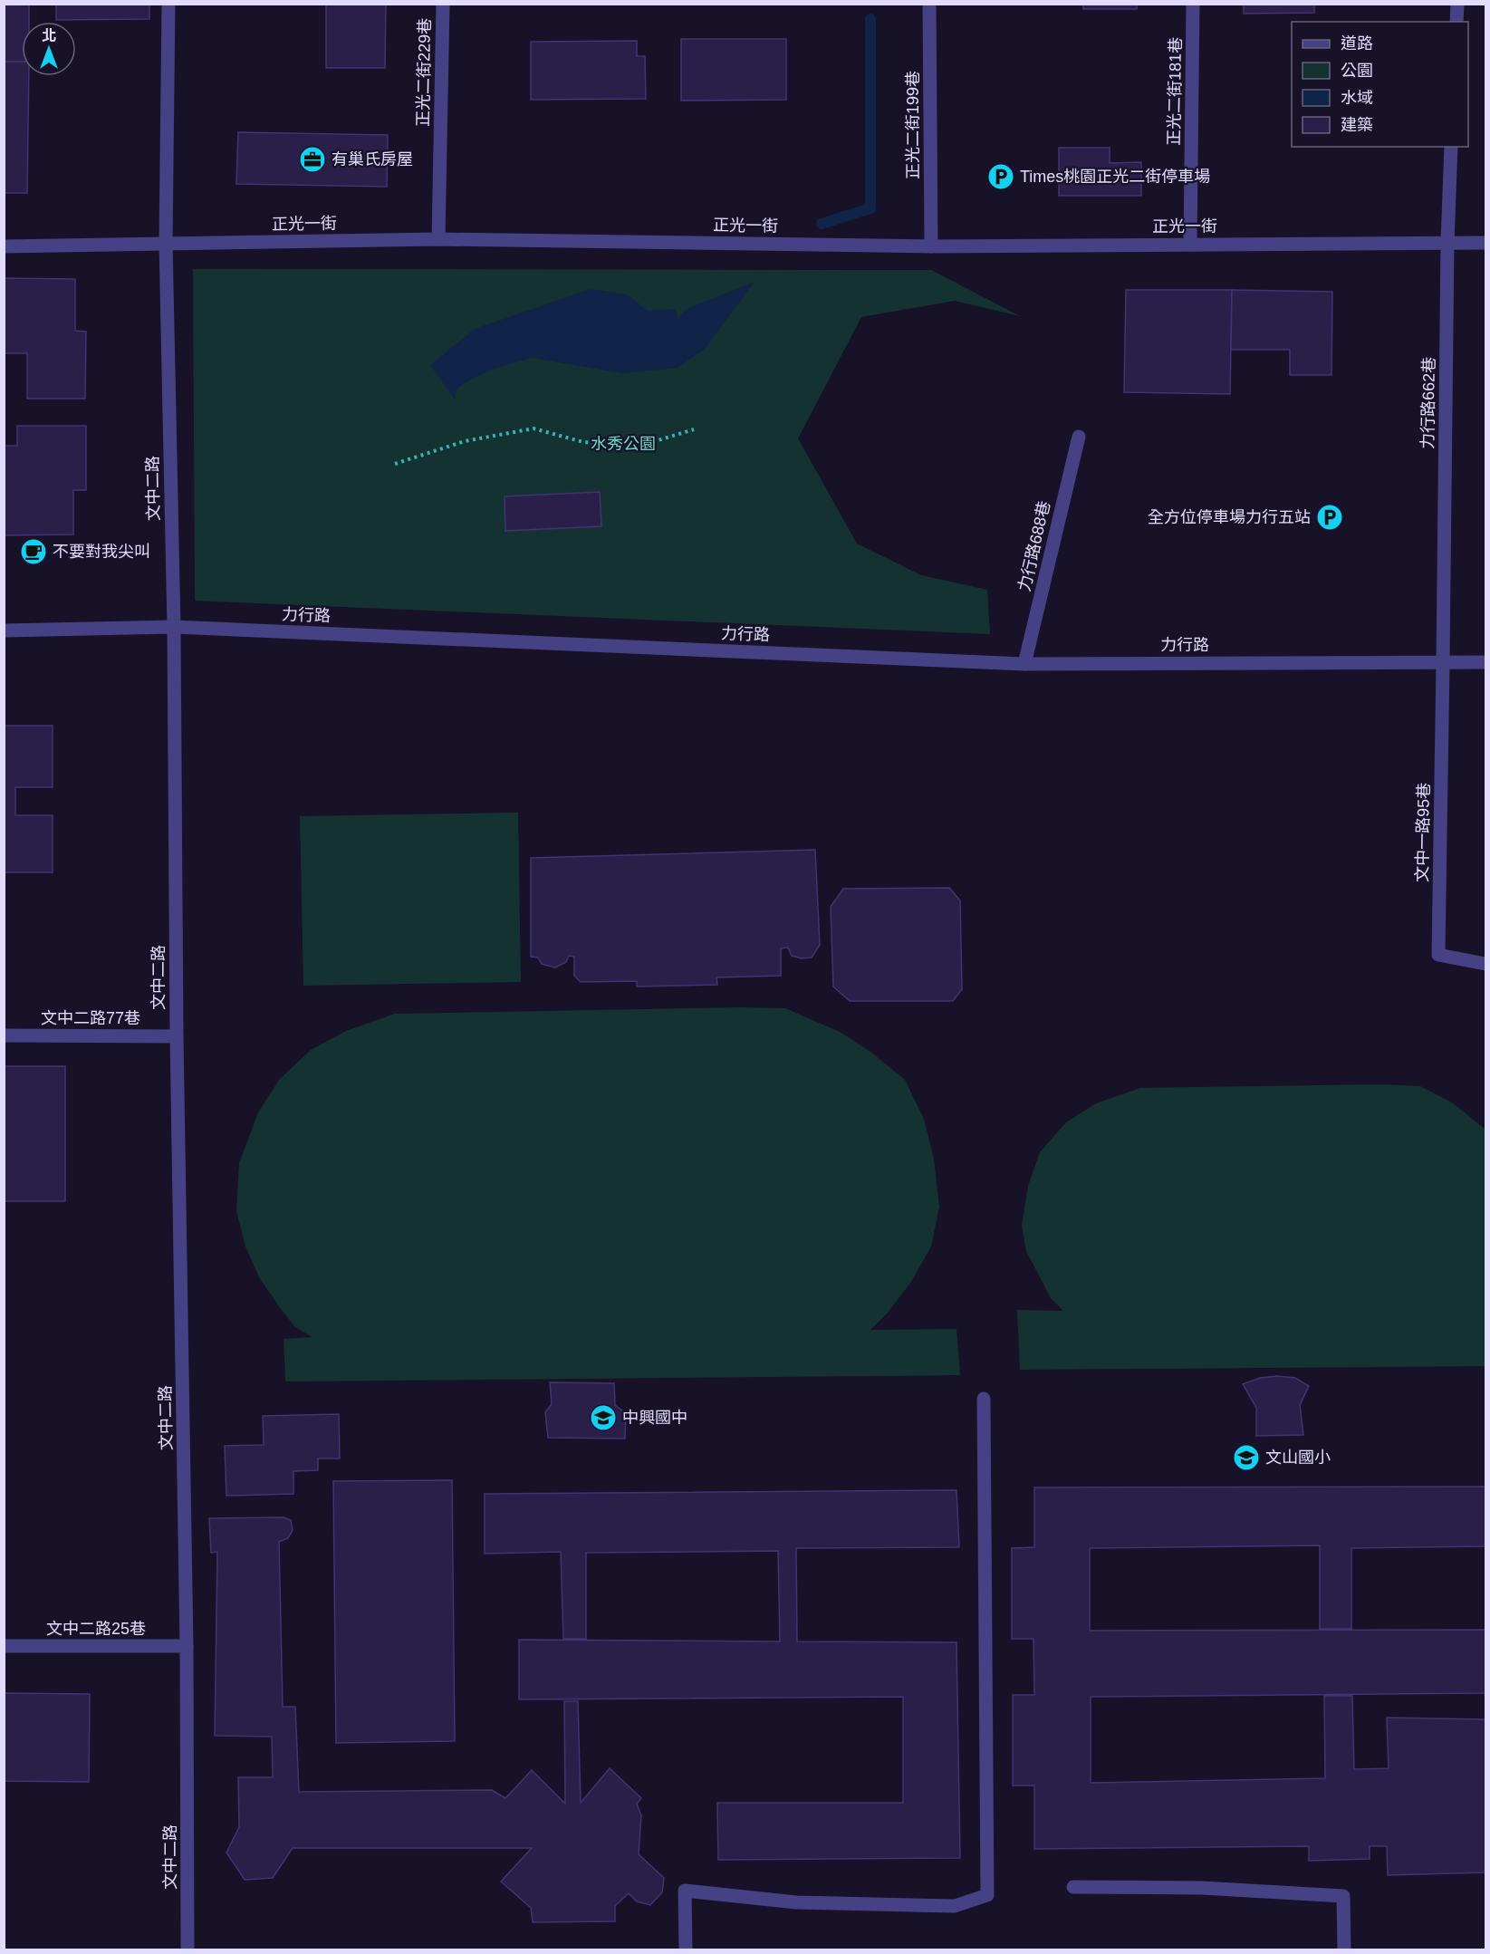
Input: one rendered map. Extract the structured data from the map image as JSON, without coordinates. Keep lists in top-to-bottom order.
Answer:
{
  "streets": {
    "street": [
      "正光二街229巷",
      "正光二街181巷",
      "正光二街199巷",
      "正光一街",
      "力行路662巷",
      "文中二路",
      "力行路688巷",
      "力行路",
      "文中一路95巷",
      "文中二路77巷",
      "文中二路25巷"
    ]
  },
  "crossings": [
    ["正光二街229巷", "正光一街"],
    ["正光二街181巷", "正光一街"],
    ["正光二街199巷", "正光一街"],
    ["正光一街", "力行路662巷"],
    ["正光一街", "文中二路"],
    ["力行路662巷", "力行路"],
    ["力行路662巷", "文中一路95巷"],
    ["文中二路", "力行路"],
    ["文中二路", "文中二路77巷"],
    ["文中二路", "文中二路25巷"],
    ["力行路688巷", "力行路"],
    ["力行路", "文中一路95巷"]
  ],
  "parks": ["水秀公園"],
  "places": {
    "office": ["有巢氏房屋"],
    "parking": ["Times桃園正光二街停車場", "全方位停車場力行五站"],
    "cafe": ["不要對我尖叫"],
    "school or university": ["中興國中", "文山國小"]
  },
  "legend": [
    "道路",
    "公園",
    "水域",
    "建築"
  ],
  "north": "top"
}
